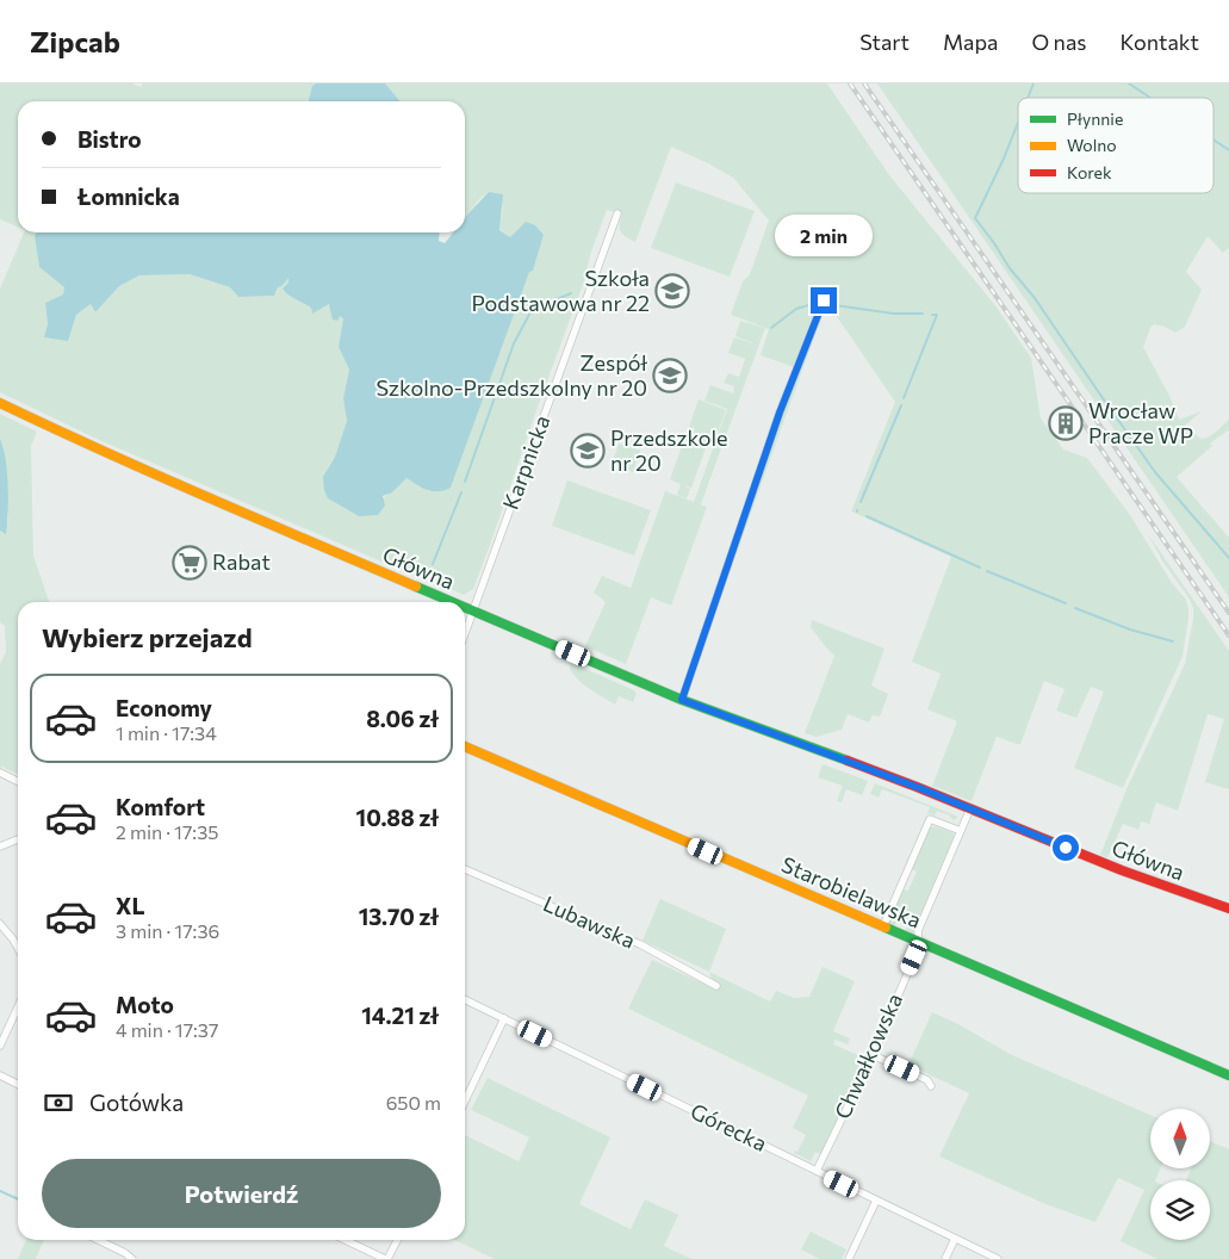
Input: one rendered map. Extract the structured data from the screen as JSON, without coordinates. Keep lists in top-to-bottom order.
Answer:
{
  "streets": {
    "street": [
      "Karpnicka",
      "Główna",
      "Starobielawska",
      "Lubawska",
      "Chwałkowska",
      "Górecka"
    ]
  },
  "crossings": [
    ["Karpnicka", "Główna"],
    ["Główna", "Chwałkowska"],
    ["Starobielawska", "Chwałkowska"],
    ["Chwałkowska", "Górecka"]
  ],
  "places": {
    "school or university": ["Szkoła Podstawowa nr 22", "Zespół Szkolno-Przedszkolny nr 20", "Przedszkole nr 20"],
    "building": ["Wrocław Pracze WP"],
    "supermarket": ["Rabat"]
  },
  "legend": ["Płynnie", "Wolno", "Korek"],
  "north": "top",
  "page": {
    "header": "Zipcab",
    "nav": [
      "Start",
      "Mapa",
      "O nas",
      "Kontakt"
    ],
    "banner": ["Bistro", "Łomnicka"],
    "bubble": "2 min",
    "heading": "Wybierz przejazd",
    "list": [
      {
        "name": "Economy",
        "note": "1 min · 17:34",
        "value": "8.06 zł"
      },
      {
        "name": "Komfort",
        "note": "2 min · 17:35",
        "value": "10.88 zł"
      },
      {
        "name": "XL",
        "note": "3 min · 17:36",
        "value": "13.70 zł"
      },
      {
        "name": "Moto",
        "note": "4 min · 17:37",
        "value": "14.21 zł"
      }
    ],
    "pay": ["Gotówka", "650 m"],
    "buttons": "Potwierdź"
  }
}
